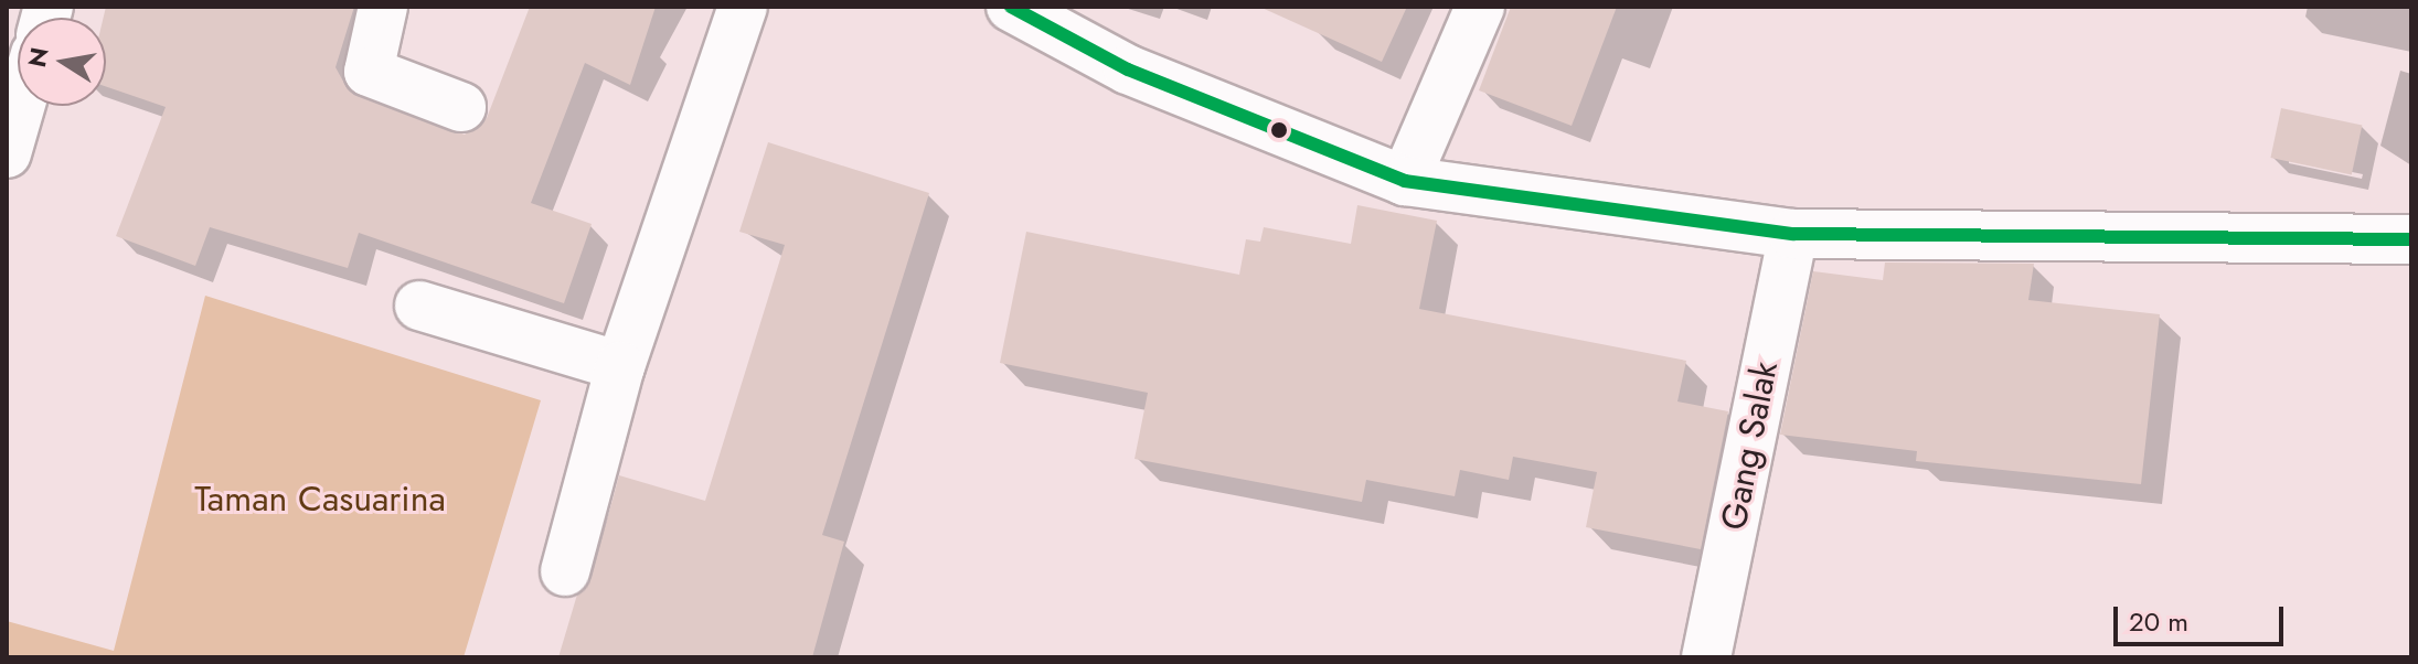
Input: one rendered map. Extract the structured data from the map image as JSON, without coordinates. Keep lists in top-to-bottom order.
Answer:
{
  "streets": {
    "street": ["Gang Salak"]
  },
  "parks": ["Taman Casuarina"],
  "scale_bar": "20 m",
  "north": "left"
}
